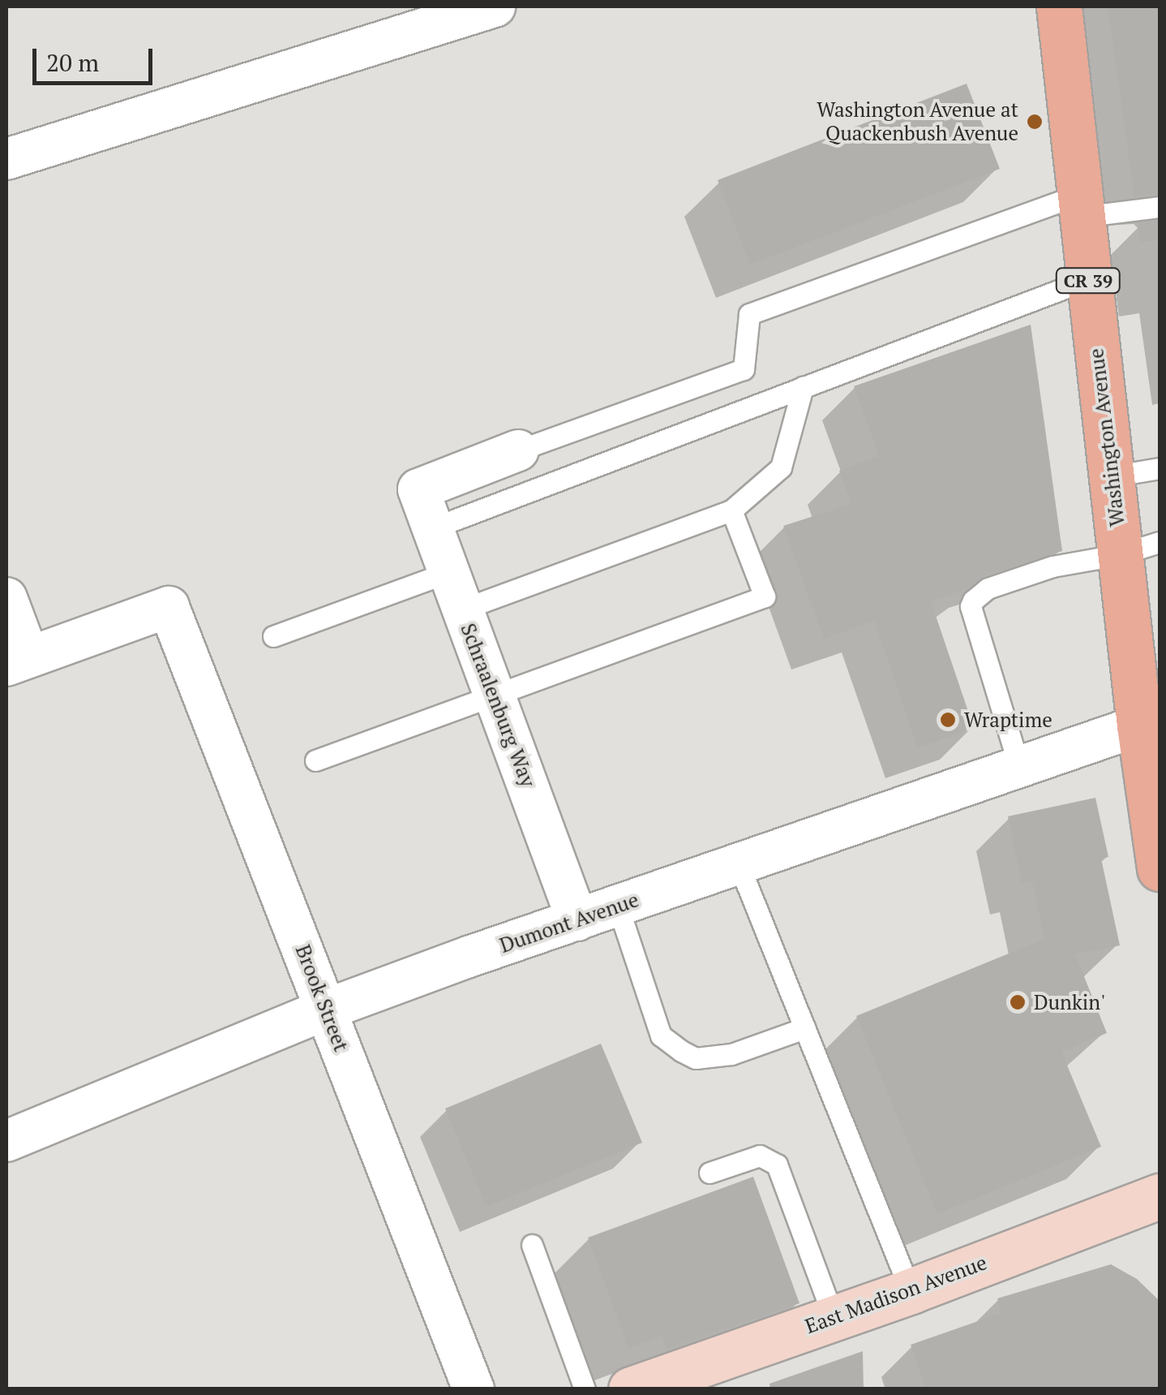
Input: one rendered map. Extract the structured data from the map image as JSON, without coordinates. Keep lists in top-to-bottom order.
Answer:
{
  "streets": {
    "main road": ["CR 39", "Washington Avenue", "East Madison Avenue"],
    "street": ["Schraalenburg Way", "Dumont Avenue", "Brook Street"]
  },
  "crossings": [
    ["Washington Avenue", "Dumont Avenue"],
    ["Schraalenburg Way", "Dumont Avenue"],
    ["Dumont Avenue", "Brook Street"]
  ],
  "places": ["Washington Avenue at Quackenbush Avenue", "Wraptime", "Dunkin'"],
  "scale_bar": "20 m"
}
